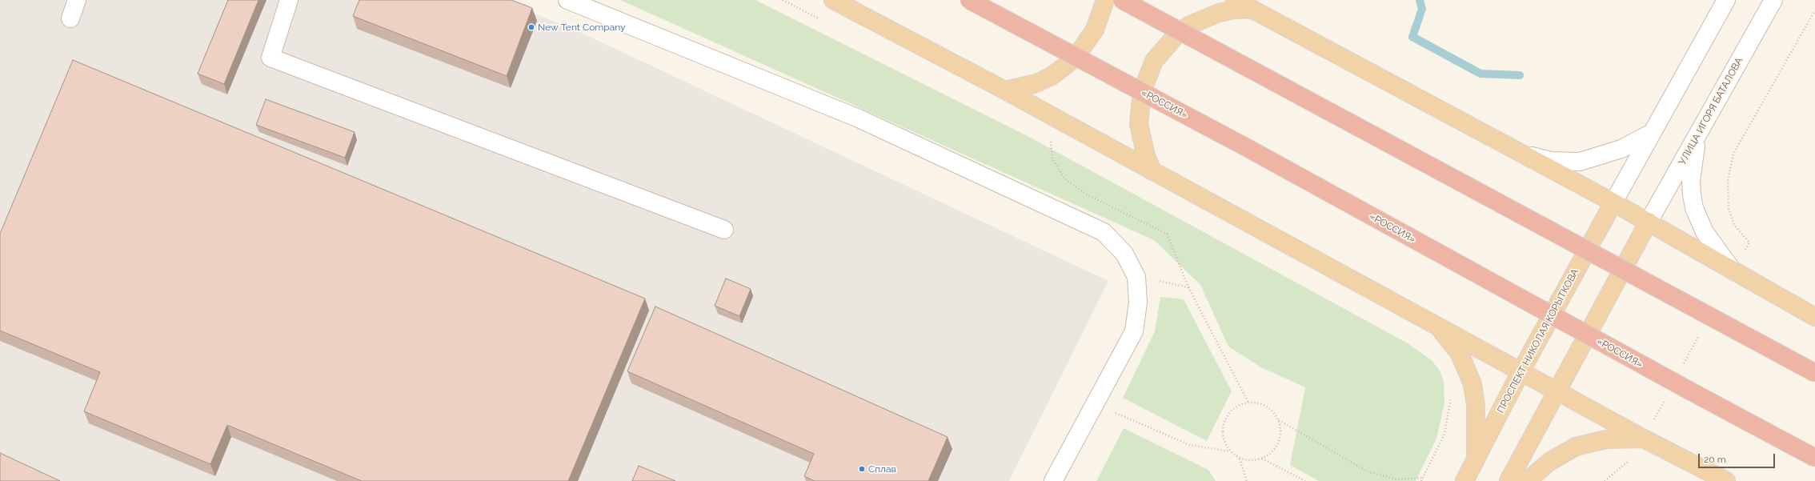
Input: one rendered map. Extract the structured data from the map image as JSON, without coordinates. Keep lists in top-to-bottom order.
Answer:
{
  "streets": {
    "highway": ["«РОССИЯ»"],
    "main road": ["ПРОСПЕКТ НИКОЛАЯ КОРЫТКОВА"],
    "street": ["УЛИЦА ИГОРЯ БАТАЛОВА"]
  },
  "places": ["New Tent Company", "Сплав"],
  "scale_bar": "20 m"
}
